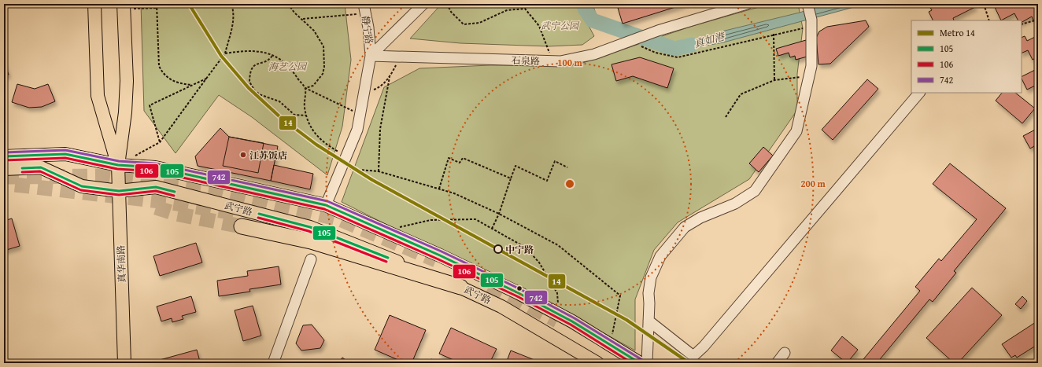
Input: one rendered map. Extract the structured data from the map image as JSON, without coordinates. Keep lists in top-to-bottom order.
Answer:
{
  "streets": {
    "main road": ["武宁路", "真华南路"],
    "street": ["静宁路", "石泉路"]
  },
  "crossings": [
    ["静宁路", "石泉路"],
    ["武宁路", "真华南路"]
  ],
  "water": ["真如港"],
  "parks": ["武宁公园", "海艺公园"],
  "places": ["江苏饭店", "中宁路"],
  "lines": [
    "metro line 14",
    "transit line 742",
    "transit line 105",
    "transit line 106"
  ],
  "legend": [
    "Metro 14",
    "105",
    "106",
    "742"
  ],
  "rings": ["100 m", "200 m"]
}
